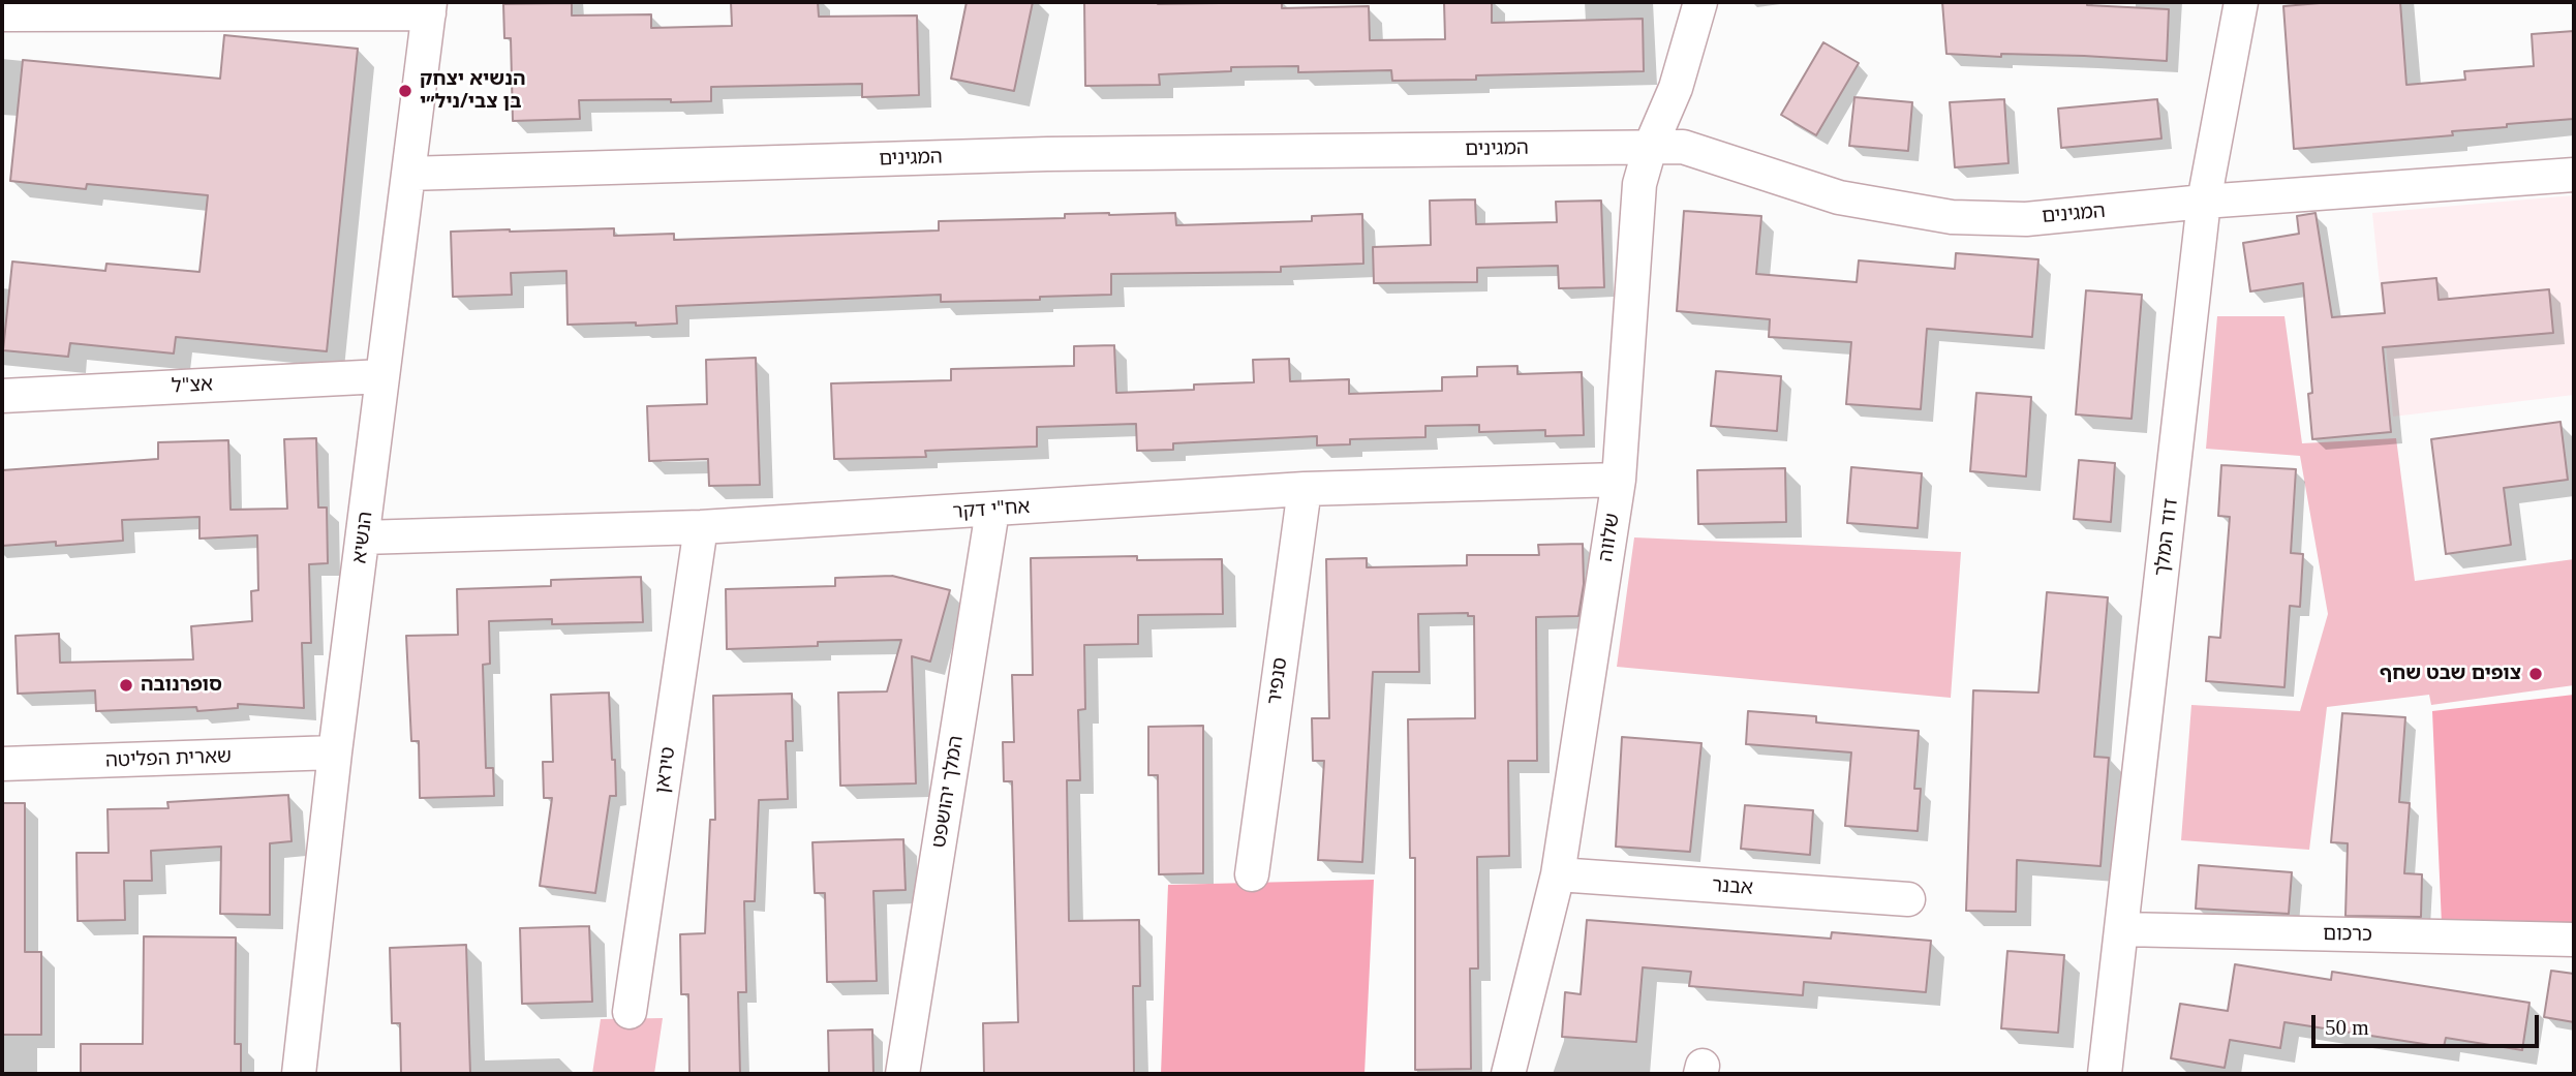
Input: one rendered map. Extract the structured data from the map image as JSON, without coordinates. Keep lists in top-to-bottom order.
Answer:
{
  "streets": {
    "street": [
      "המגינים",
      "אצ\"ל",
      "אח\"י דקר",
      "הנשיא",
      "שלווה",
      "דוד המלך",
      "סנפיר",
      "שארית הפליטה",
      "טיראן",
      "המלך יהושפט",
      "אבנר",
      "כרכום"
    ]
  },
  "crossings": [
    ["המגינים", "הנשיא"],
    ["המגינים", "שלווה"],
    ["המגינים", "דוד המלך"],
    ["אצ\"ל", "הנשיא"],
    ["אח\"י דקר", "הנשיא"],
    ["אח\"י דקר", "שלווה"],
    ["אח\"י דקר", "סנפיר"],
    ["אח\"י דקר", "טיראן"],
    ["אח\"י דקר", "המלך יהושפט"],
    ["הנשיא", "שארית הפליטה"],
    ["שלווה", "אבנר"],
    ["דוד המלך", "כרכום"]
  ],
  "places": ["הנשיא יצחק בן צבי/ניל״י", "צופים שבט שחף", "סופרנובה"],
  "scale_bar": "50 m"
}
